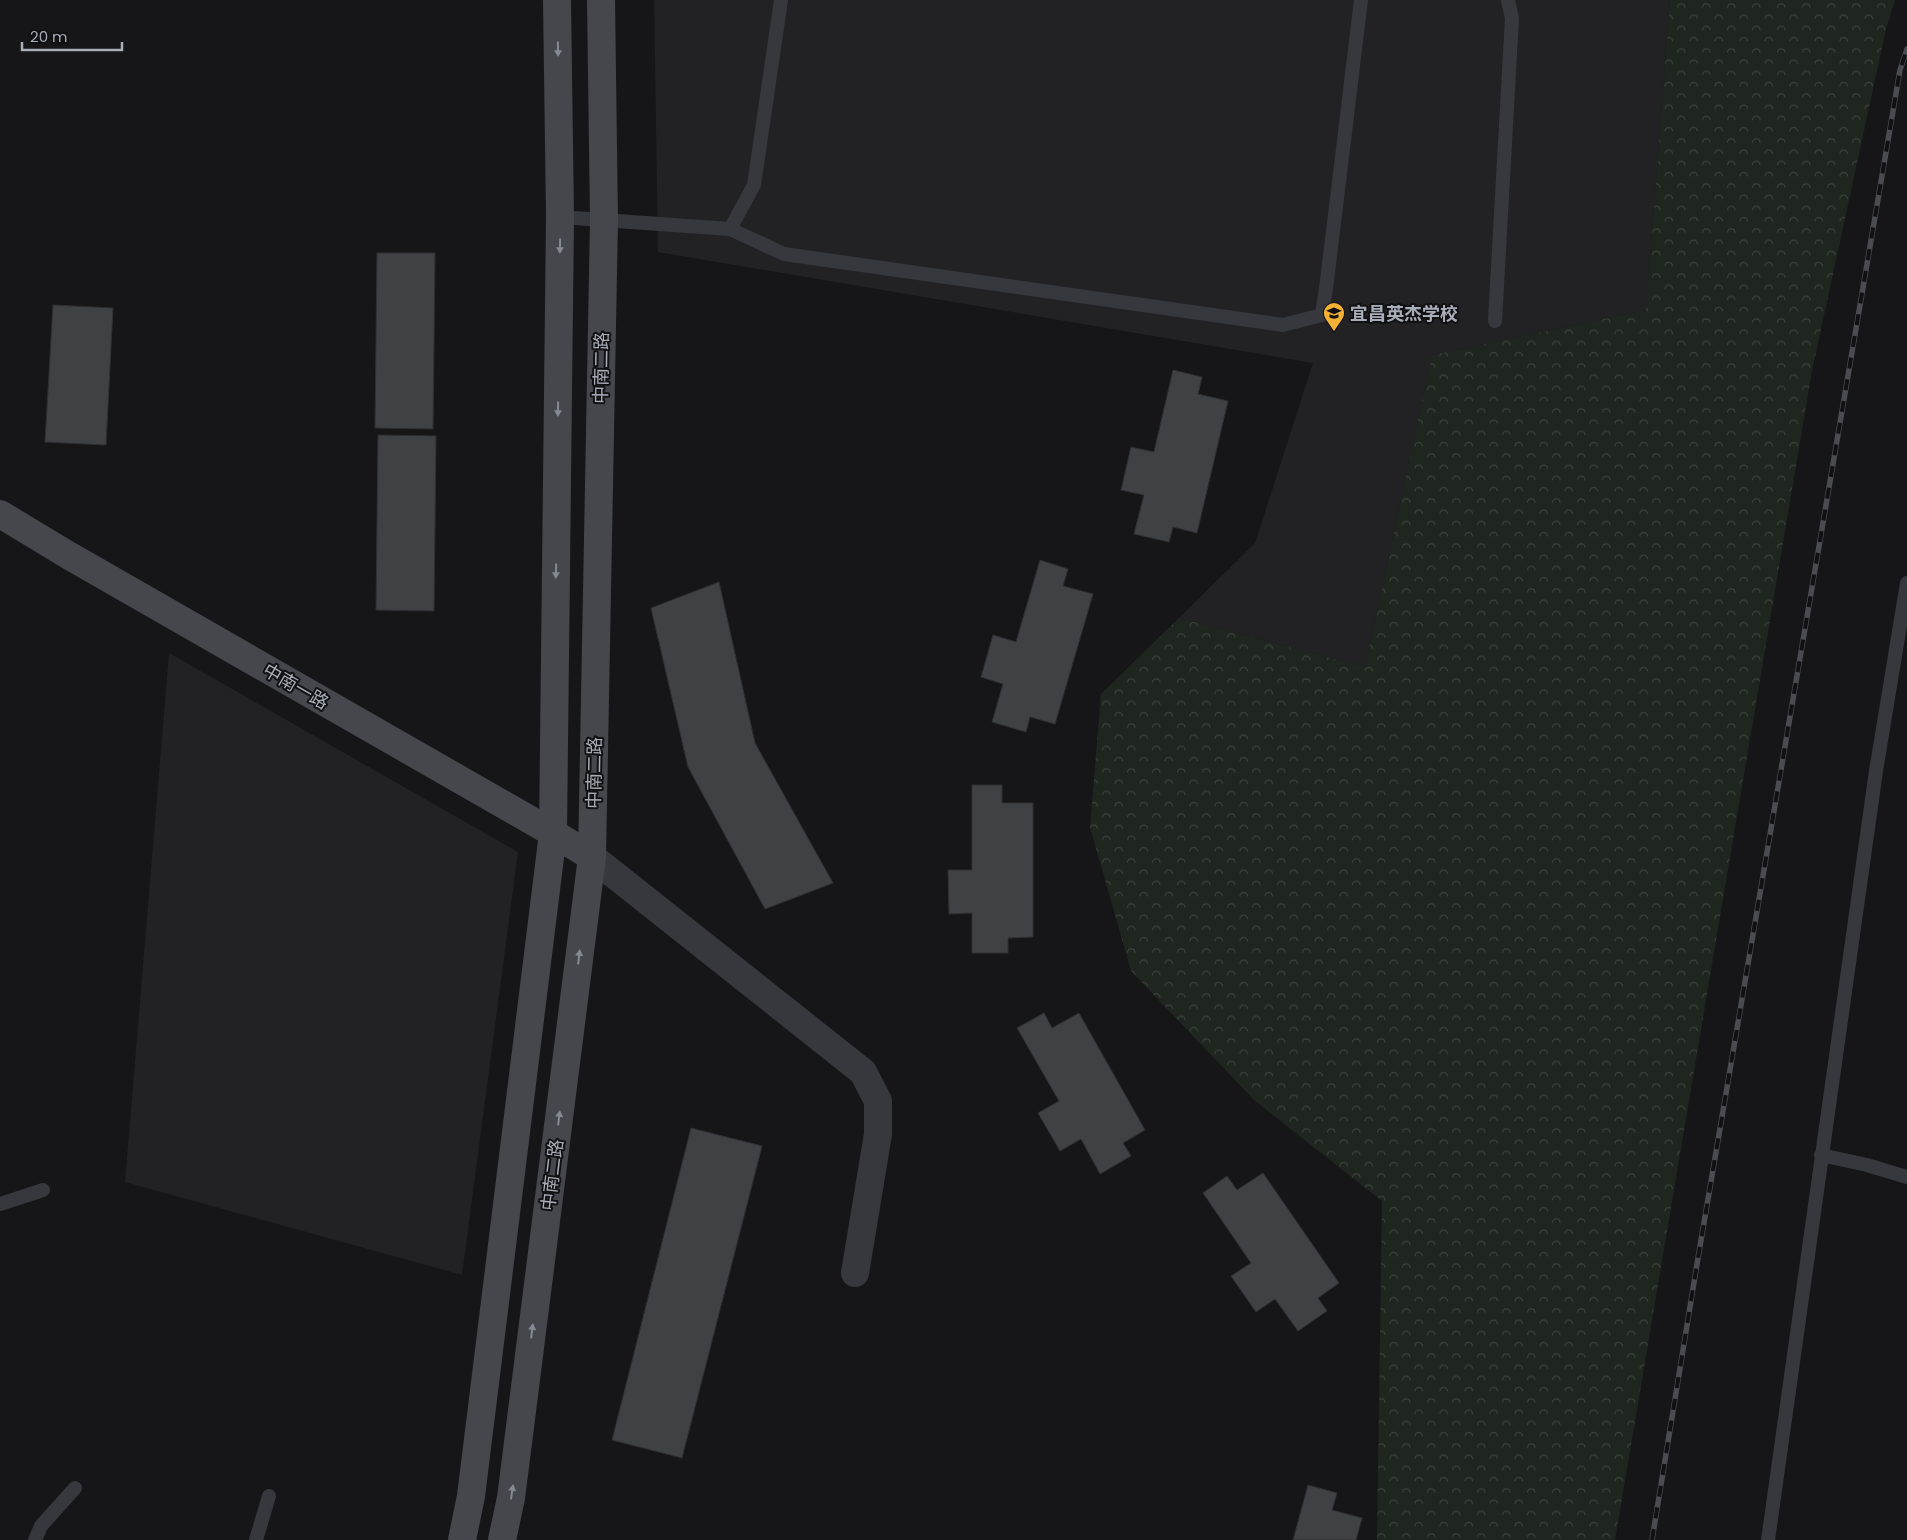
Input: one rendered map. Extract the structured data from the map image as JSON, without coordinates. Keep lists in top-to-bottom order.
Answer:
{
  "streets": {
    "main road": ["中南二路", "中南一路"]
  },
  "crossings": [
    ["中南二路", "中南一路"]
  ],
  "places": {
    "school or university": ["宜昌英杰学校"]
  },
  "scale_bar": "20 m"
}
